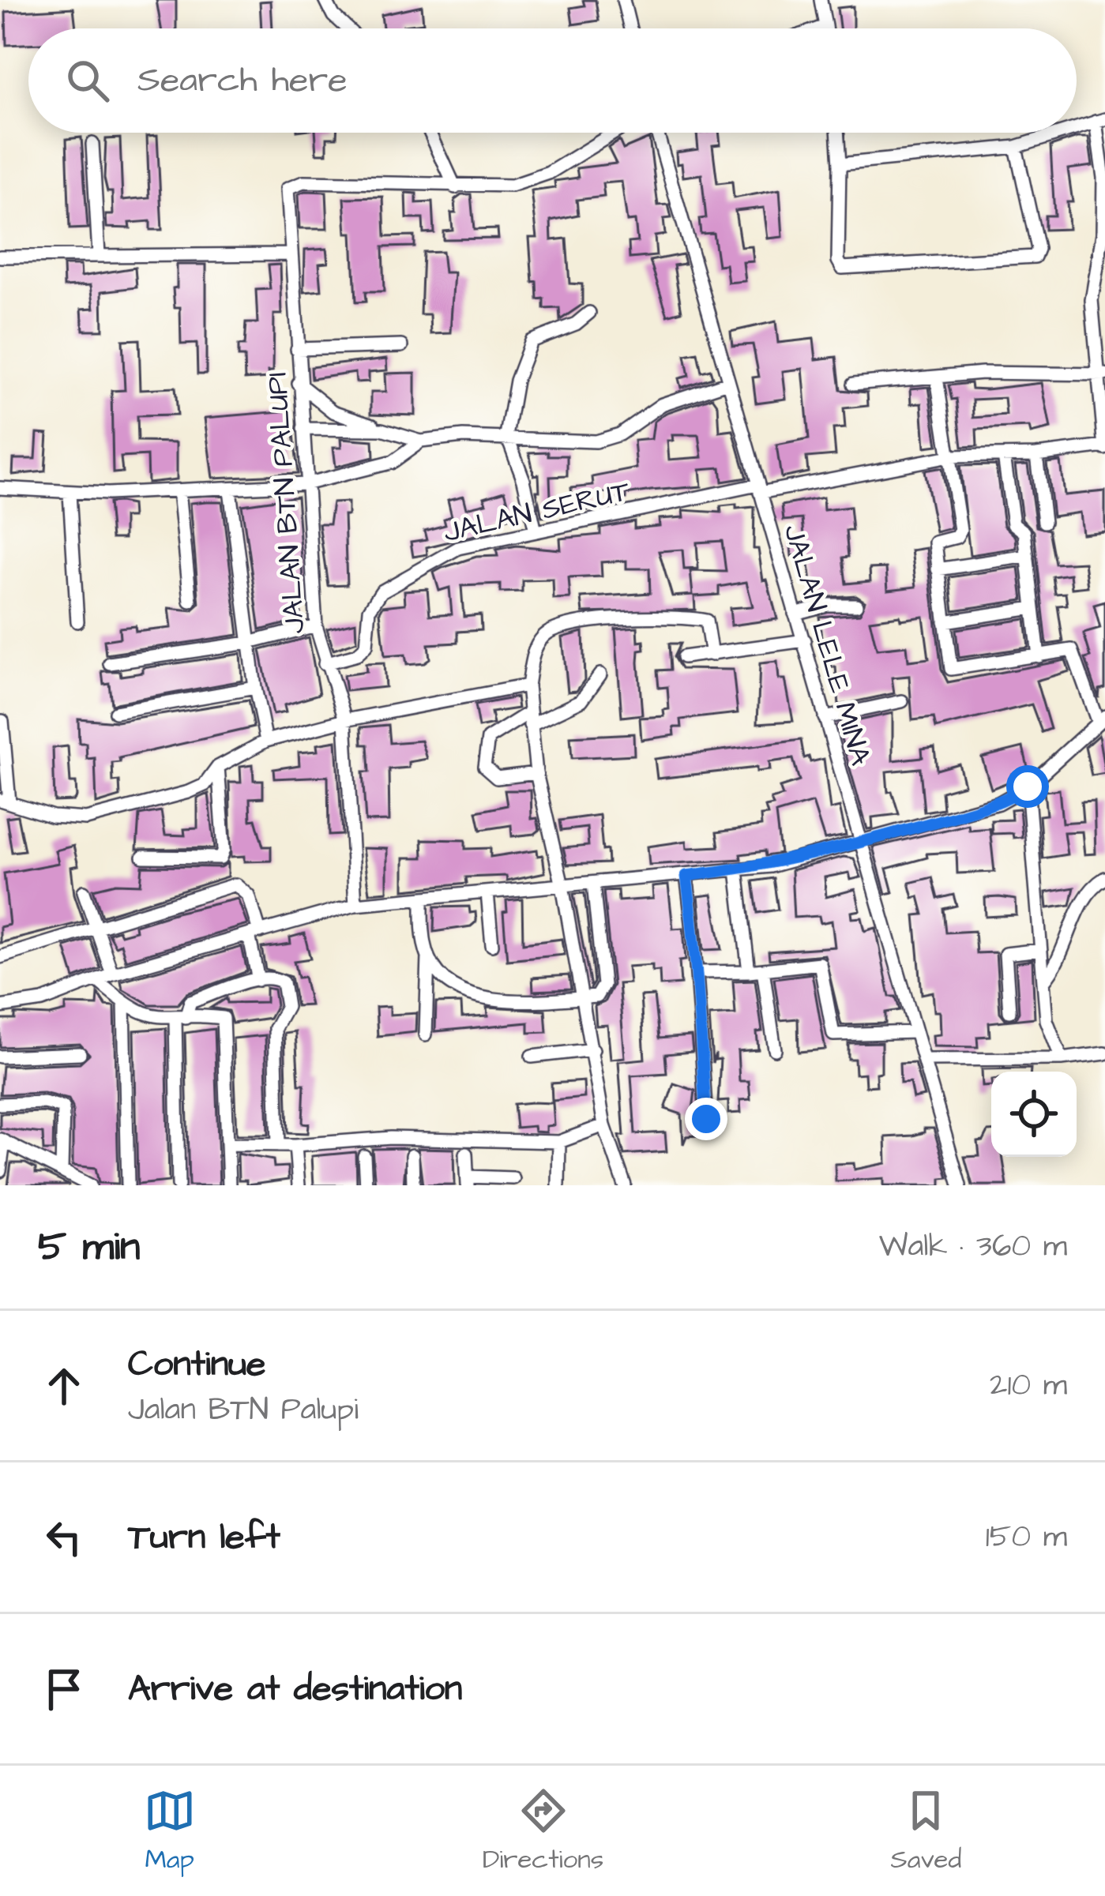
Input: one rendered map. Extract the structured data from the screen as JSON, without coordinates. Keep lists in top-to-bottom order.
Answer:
{
  "streets": {
    "street": ["JALAN BTN PALUPI", "JALAN SERUT", "JALAN LELE MINA"]
  },
  "crossings": [
    ["JALAN BTN PALUPI", "JALAN SERUT"],
    ["JALAN SERUT", "JALAN LELE MINA"]
  ],
  "page": {
    "search": "Search here",
    "heading": ["5 min", "Walk · 360 m"],
    "list": [
      ["Continue", "Jalan BTN Palupi", "210 m"],
      ["Turn left", "150 m"],
      "Arrive at destination"
    ],
    "nav": ["Map", "Directions", "Saved"]
  }
}
